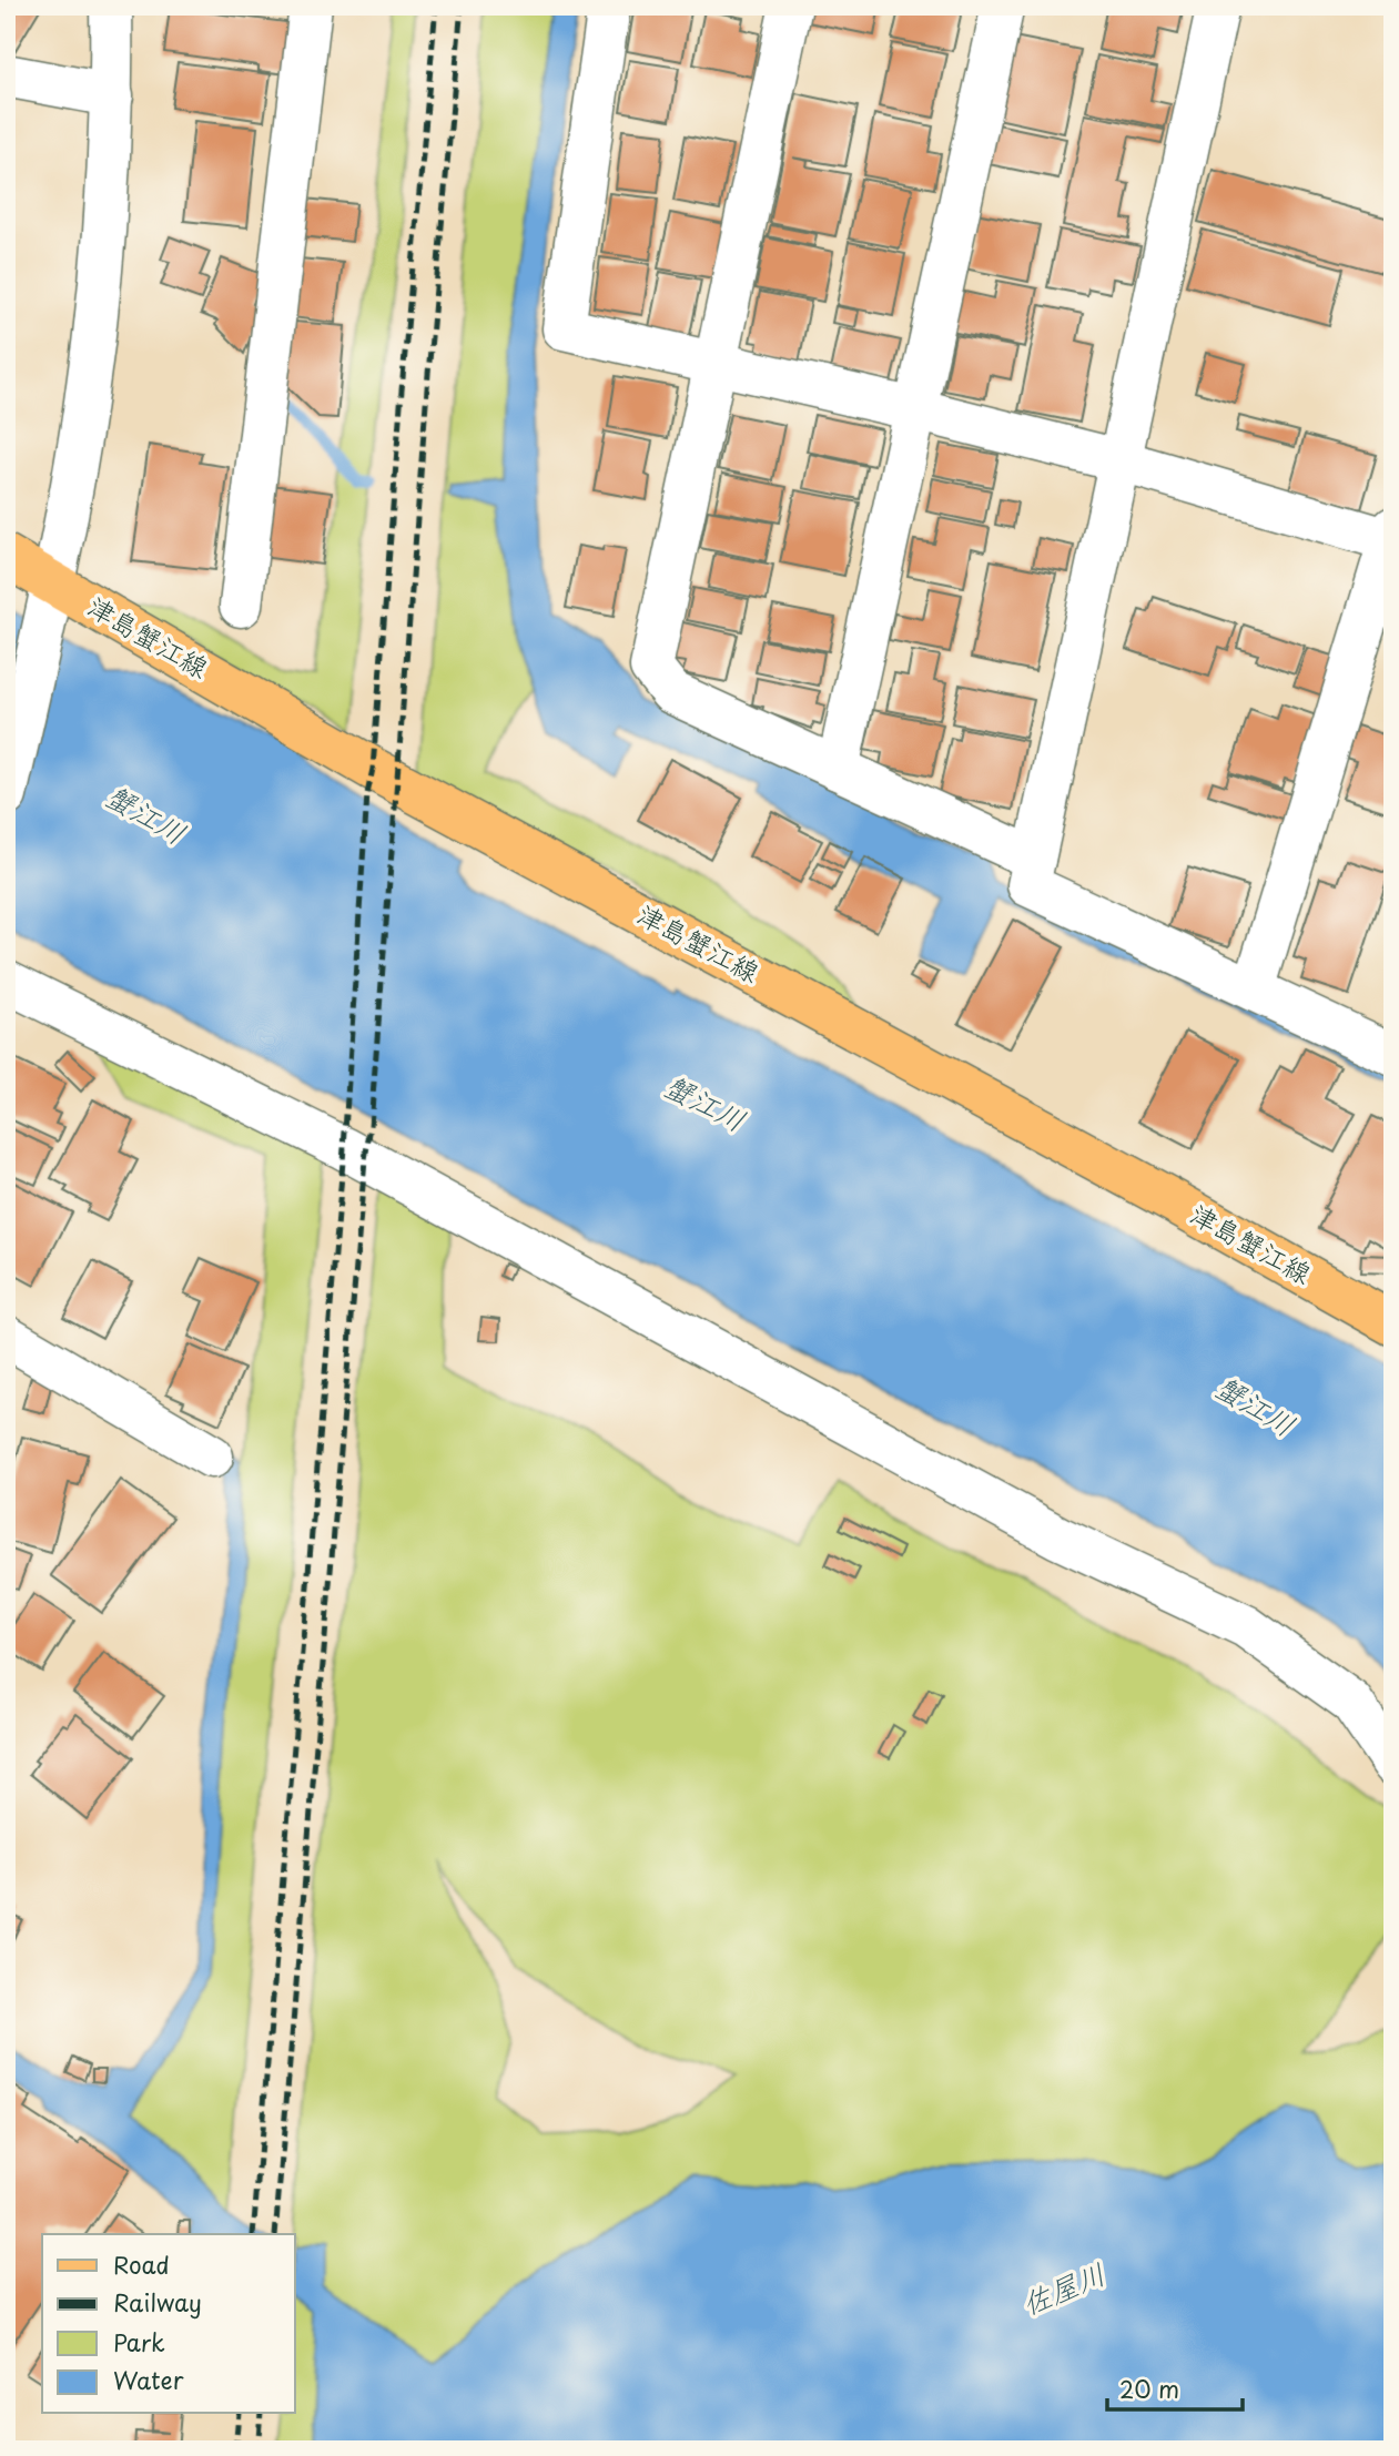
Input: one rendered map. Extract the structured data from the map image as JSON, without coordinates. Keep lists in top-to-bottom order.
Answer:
{
  "streets": {
    "main road": ["津島蟹江線"]
  },
  "water": ["蟹江川", "佐屋川"],
  "legend": [
    "Road",
    "Railway",
    "Park",
    "Water"
  ],
  "scale_bar": "20 m"
}
